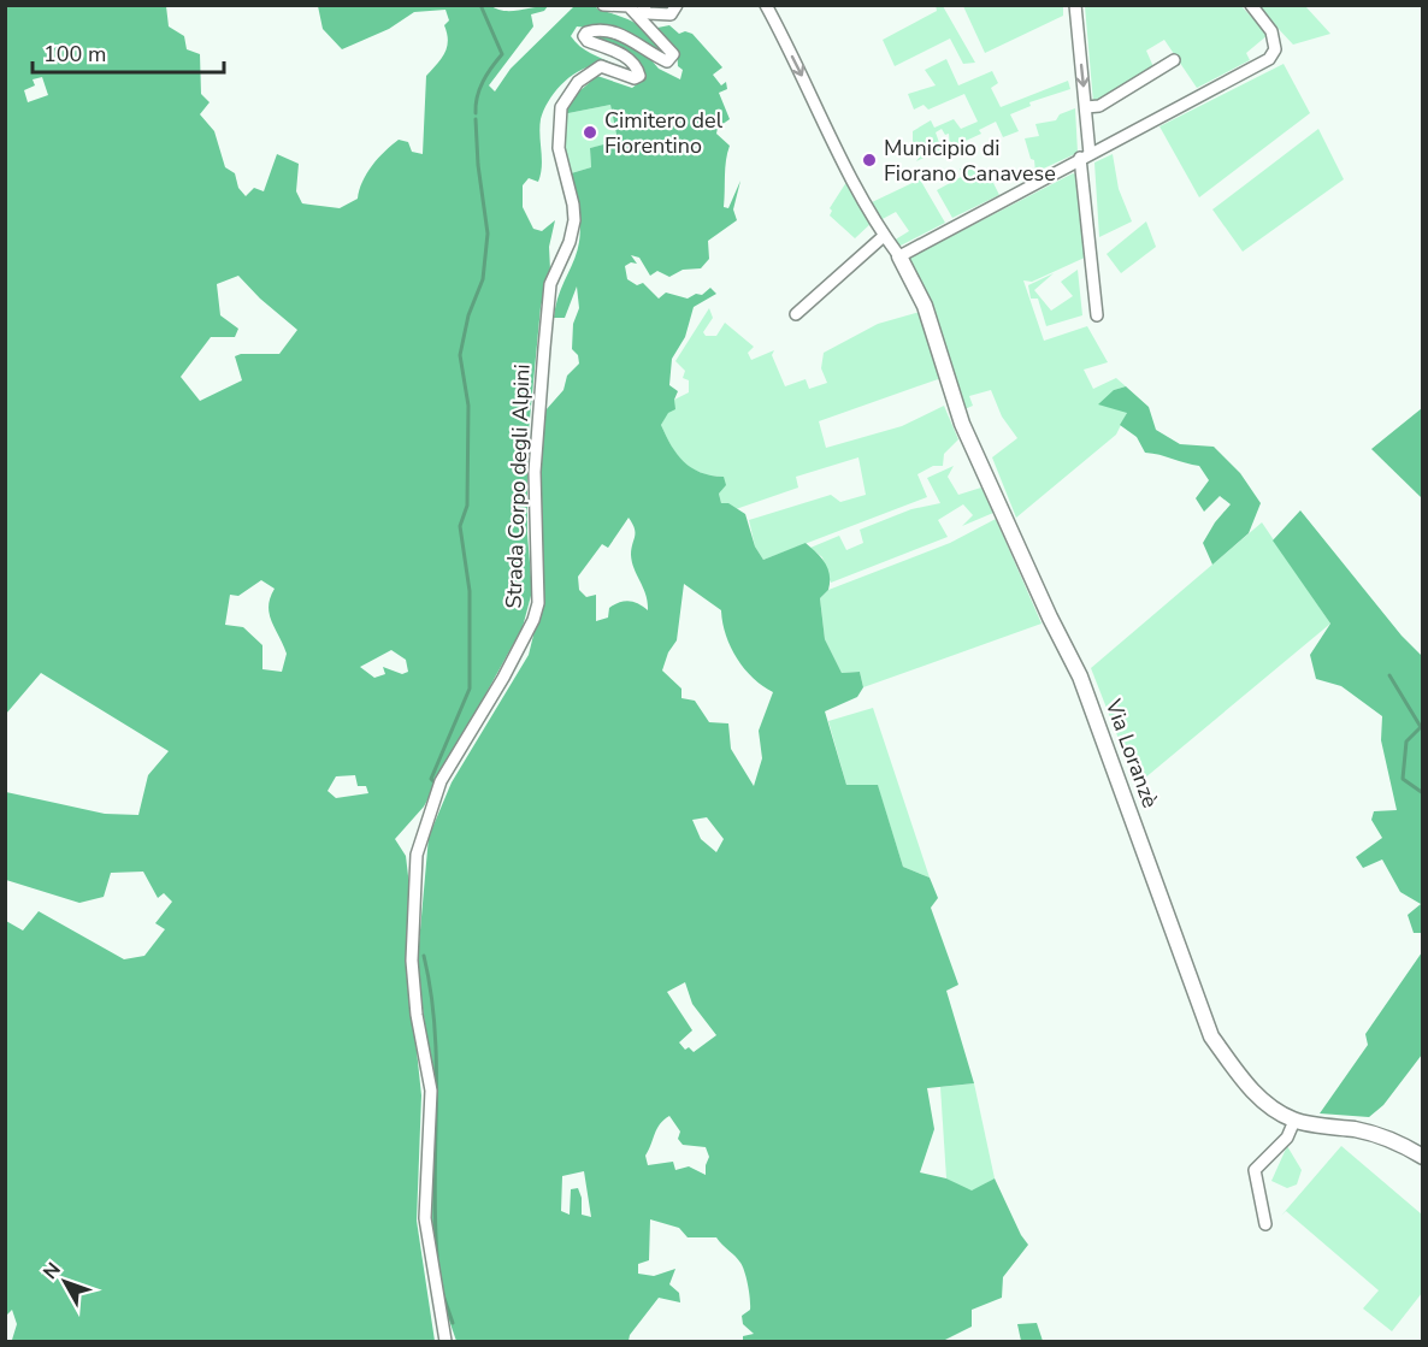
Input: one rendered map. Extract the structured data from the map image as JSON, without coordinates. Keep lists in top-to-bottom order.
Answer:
{
  "streets": {
    "street": ["Strada Corpo degli Alpini", "Via Loranzè"]
  },
  "places": ["Cimitero del Fiorentino", "Municipio di Fiorano Canavese"],
  "scale_bar": "100 m",
  "north": "top left"
}
